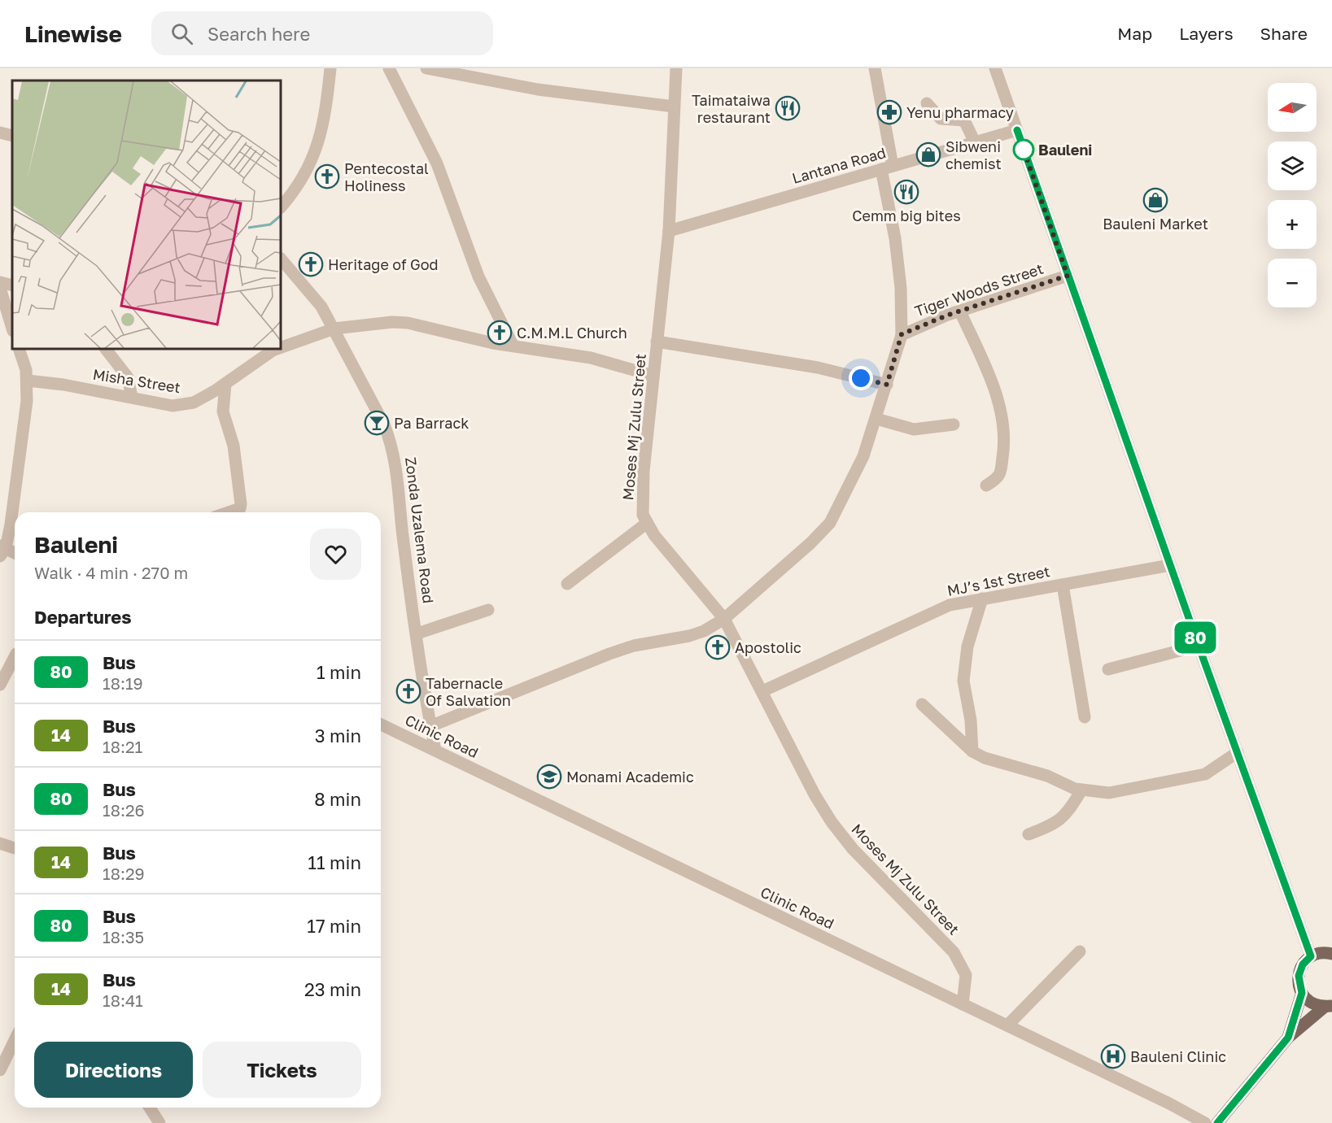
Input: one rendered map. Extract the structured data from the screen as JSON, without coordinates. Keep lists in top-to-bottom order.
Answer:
{
  "streets": {
    "street": [
      "Lantana Road",
      "Tiger Woods Street",
      "Misha Street",
      "Moses Mj Zulu Street",
      "Zonda Uzalema Road",
      "MJ’s 1st Street",
      "Clinic Road"
    ]
  },
  "crossings": [
    ["Lantana Road", "Moses Mj Zulu Street"],
    ["Misha Street", "Moses Mj Zulu Street"],
    ["Misha Street", "Zonda Uzalema Road"],
    ["Moses Mj Zulu Street", "MJ’s 1st Street"],
    ["Moses Mj Zulu Street", "Clinic Road"],
    ["Zonda Uzalema Road", "Clinic Road"]
  ],
  "places": {
    "restaurant": ["Taimataiwa restaurant", "Cemm big bites"],
    "pharmacy": ["Yenu pharmacy"],
    "other": ["Bauleni"],
    "shop": ["Sibweni chemist", "Bauleni Market"],
    "church": [
      "Pentecostal Holiness",
      "Heritage of God",
      "C.M.M.L Church",
      "Apostolic",
      "Tabernacle Of Salvation"
    ],
    "bar": ["Pa Barrack"],
    "school or university": ["Monami Academic"],
    "hospital": ["Bauleni Clinic"]
  },
  "lines": ["bus line 80"],
  "north": "left",
  "page": {
    "header": "Linewise",
    "search": "Search here",
    "nav": ["Map", "Layers", "Share"],
    "on_map": "80",
    "map_buttons": ["+", "−"],
    "heading": [
      ["Bauleni", "Walk · 4 min · 270 m"],
      "Departures"
    ],
    "list": [
      {
        "mark": "80",
        "name": "Bus",
        "note": "18:19",
        "value": "1 min"
      },
      {
        "mark": "14",
        "name": "Bus",
        "note": "18:21",
        "value": "3 min"
      },
      {
        "mark": "80",
        "name": "Bus",
        "note": "18:26",
        "value": "8 min"
      },
      {
        "mark": "14",
        "name": "Bus",
        "note": "18:29",
        "value": "11 min"
      },
      {
        "mark": "80",
        "name": "Bus",
        "note": "18:35",
        "value": "17 min"
      },
      {
        "mark": "14",
        "name": "Bus",
        "note": "18:41",
        "value": "23 min"
      }
    ],
    "buttons": ["Directions", "Tickets"]
  }
}
